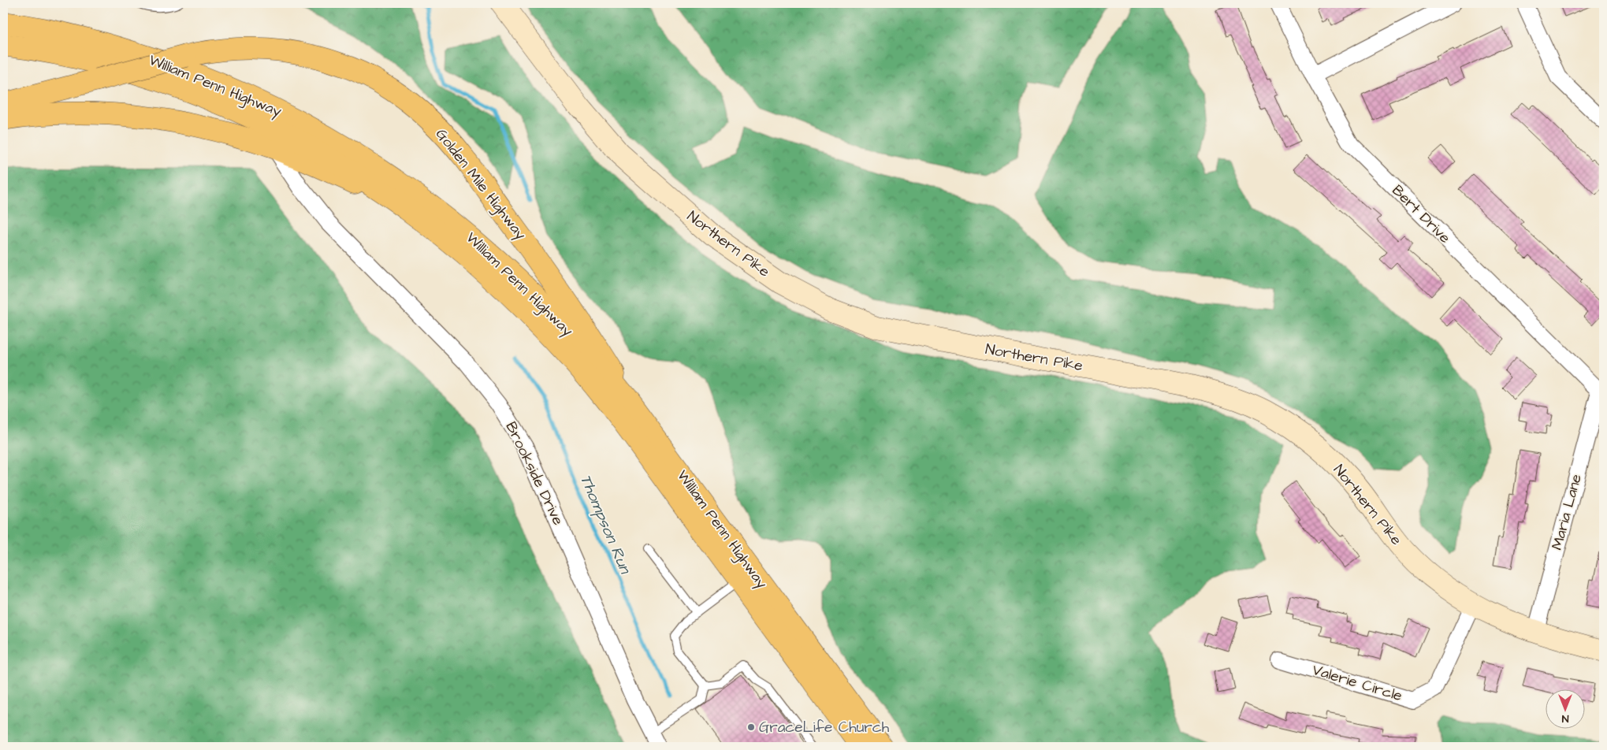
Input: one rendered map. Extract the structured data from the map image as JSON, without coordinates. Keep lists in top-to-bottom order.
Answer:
{
  "streets": {
    "main road": ["William Penn Highway", "Golden Mile Highway", "Northern Pike"],
    "street": [
      "Bert Drive",
      "Brookside Drive",
      "Maria Lane",
      "Valerie Circle"
    ]
  },
  "crossings": [
    ["William Penn Highway", "Golden Mile Highway"],
    ["Bert Drive", "Maria Lane"],
    ["Northern Pike", "Maria Lane"],
    ["Northern Pike", "Valerie Circle"]
  ],
  "water": ["Thompson Run"],
  "places": ["GraceLife Church"],
  "north": "bottom"
}
